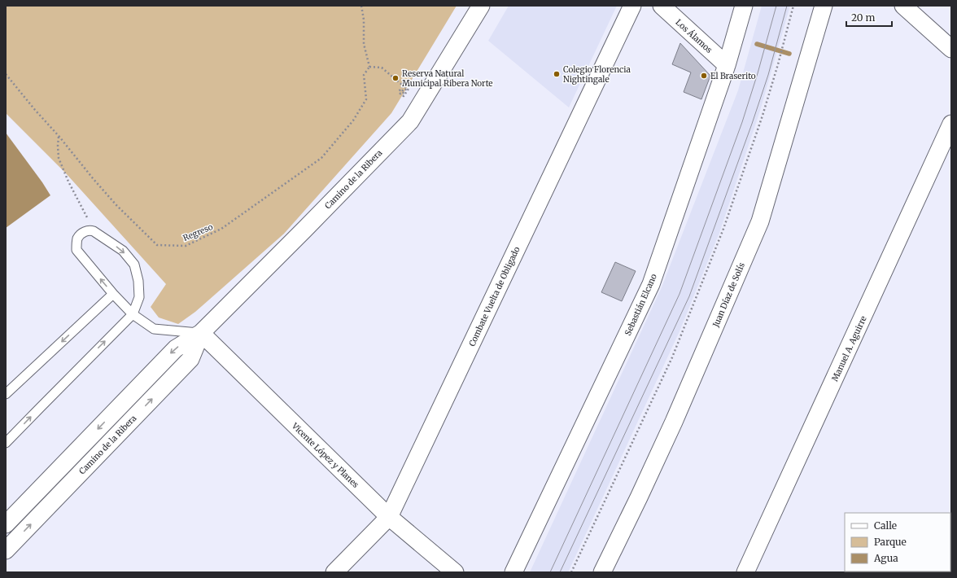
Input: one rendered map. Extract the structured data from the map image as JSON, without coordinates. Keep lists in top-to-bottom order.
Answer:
{
  "streets": {
    "street": [
      "Los Álamos",
      "Camino de la Ribera",
      "Juan Díaz de Solís",
      "Combate Vuelta de Obligado",
      "Sebastián Elcano",
      "Manuel A. Aguirre",
      "Vicente López y Planes"
    ],
    "path": ["Regreso"]
  },
  "crossings": [
    ["Los Álamos", "Sebastián Elcano"],
    ["Camino de la Ribera", "Vicente López y Planes"],
    ["Combate Vuelta de Obligado", "Vicente López y Planes"]
  ],
  "places": ["Colegio Florencia Nightingale", "El Braserito", "Reserva Natural Municipal Ribera Norte"],
  "legend": ["Calle", "Parque", "Agua"],
  "scale_bar": "20 m"
}
